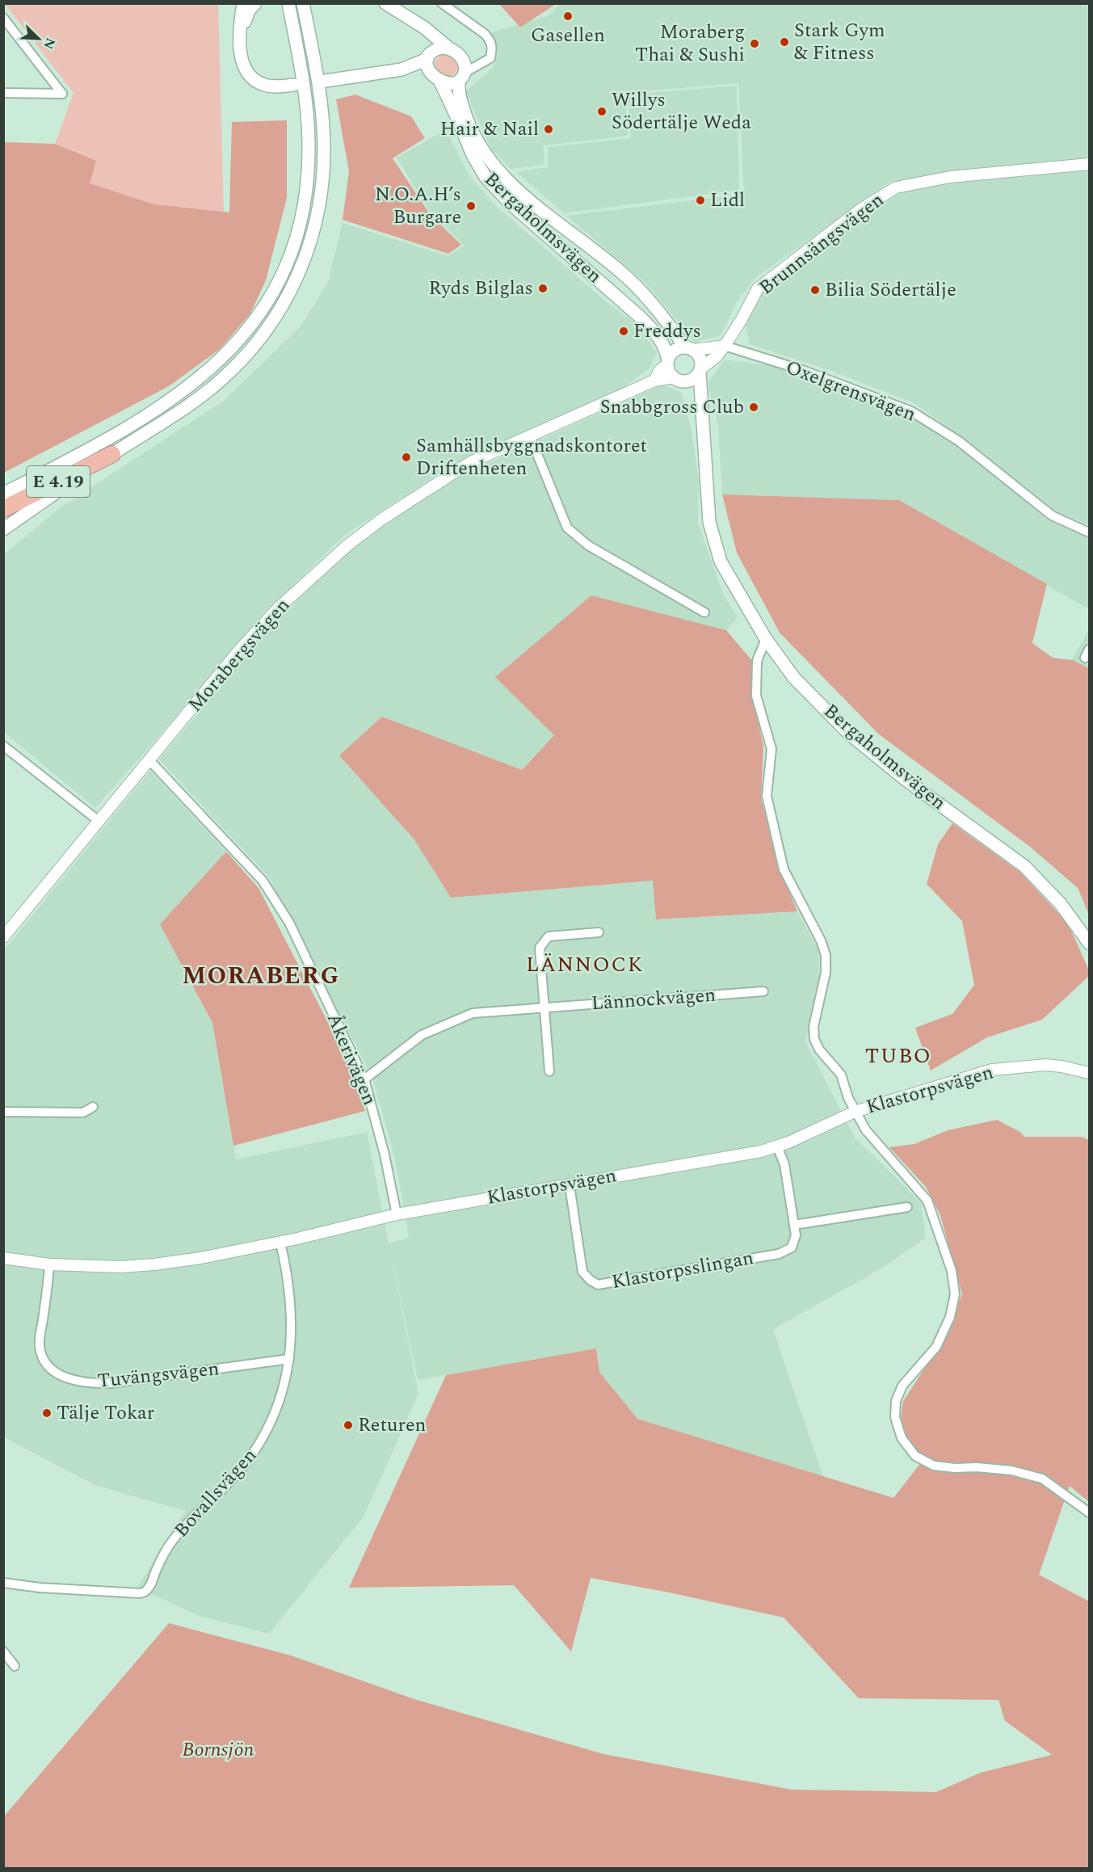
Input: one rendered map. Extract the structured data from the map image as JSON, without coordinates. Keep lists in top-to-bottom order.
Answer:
{
  "streets": {
    "highway": ["E 4.19"],
    "main road": ["Bergaholmsvägen"],
    "street": [
      "Brunnsängsvägen",
      "Oxelgrensvägen",
      "Morabergsvägen",
      "Lännockvägen",
      "Åkerivägen",
      "Klastorpsvägen",
      "Klastorpsslingan",
      "Tuvängsvägen",
      "Bovallsvägen"
    ]
  },
  "crossings": [
    ["Bergaholmsvägen", "Brunnsängsvägen"],
    ["Bergaholmsvägen", "Morabergsvägen"],
    ["Brunnsängsvägen", "Oxelgrensvägen"],
    ["Brunnsängsvägen", "Morabergsvägen"],
    ["Morabergsvägen", "Åkerivägen"],
    ["Lännockvägen", "Åkerivägen"],
    ["Åkerivägen", "Klastorpsvägen"],
    ["Klastorpsvägen", "Klastorpsslingan"],
    ["Klastorpsvägen", "Tuvängsvägen"],
    ["Klastorpsvägen", "Bovallsvägen"],
    ["Tuvängsvägen", "Bovallsvägen"]
  ],
  "districts": ["LÄNNOCK", "MORABERG", "TUBO"],
  "parks": ["Bornsjön"],
  "places": [
    "Gasellen",
    "Stark Gym & Fitness",
    "Moraberg Thai & Sushi",
    "Willys Södertälje Weda",
    "Hair & Nail",
    "Lidl",
    "N.O.A.H’s Burgare",
    "Ryds Bilglas",
    "Bilia Södertälje",
    "Freddys",
    "Snabbgross Club",
    "Samhällsbyggnadskontoret Driftenheten",
    "Tälje Tokar",
    "Returen"
  ],
  "north": "bottom right"
}
